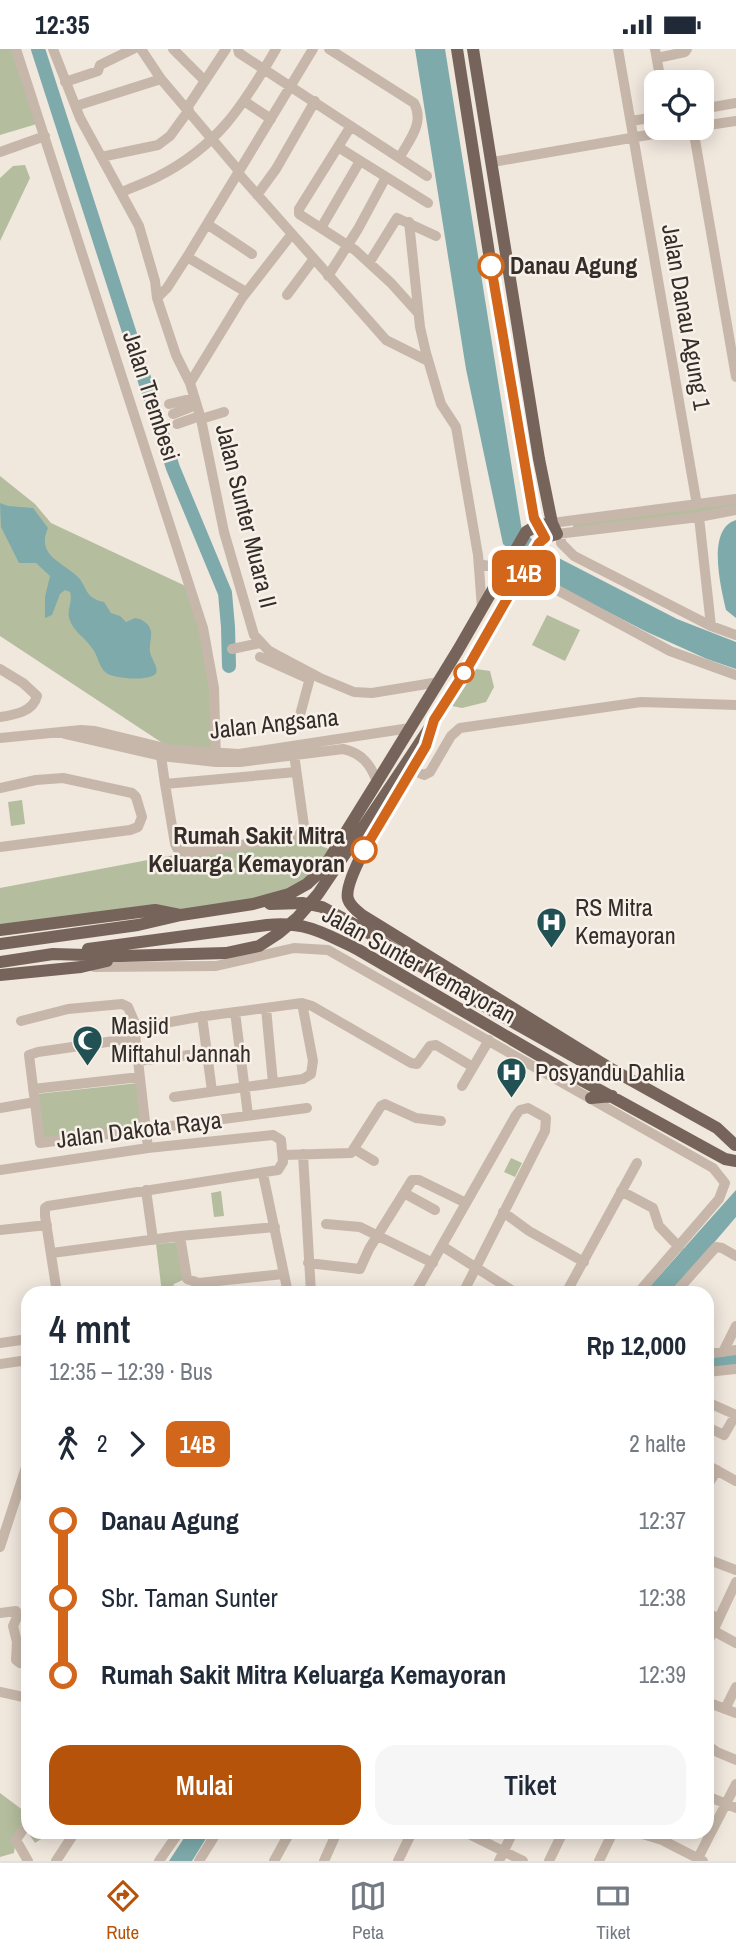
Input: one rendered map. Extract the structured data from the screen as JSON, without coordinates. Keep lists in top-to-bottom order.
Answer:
{
  "streets": {
    "main road": ["Jalan Sunter Kemayoran"],
    "street": [
      "Jalan Danau Agung 1",
      "Jalan Trembesi",
      "Jalan Sunter Muara II",
      "Jalan Angsana",
      "Jalan Dakota Raya"
    ]
  },
  "crossings": [
    ["Jalan Trembesi", "Jalan Angsana"]
  ],
  "places": {
    "other": ["Danau Agung", "Rumah Sakit Mitra Keluarga Kemayoran"],
    "hospital": ["RS Mitra Kemayoran", "Posyandu Dahlia"],
    "mosque": ["Masjid Miftahul Jannah"]
  },
  "lines": ["bus line 14B"],
  "page": {
    "status": "12:35",
    "on_map": "14B",
    "heading": ["4 mnt", "12:35 – 12:39 · Bus", "Rp 12,000"],
    "legs": ["2", "14B", "2 halte"],
    "list": [
      {
        "name": "Danau Agung",
        "value": "12:37"
      },
      {
        "name": "Sbr. Taman Sunter",
        "value": "12:38"
      },
      {
        "name": "Rumah Sakit Mitra Keluarga Kemayoran",
        "value": "12:39"
      }
    ],
    "buttons": ["Mulai", "Tiket"],
    "tabs": ["Rute", "Peta", "Tiket"]
  }
}
